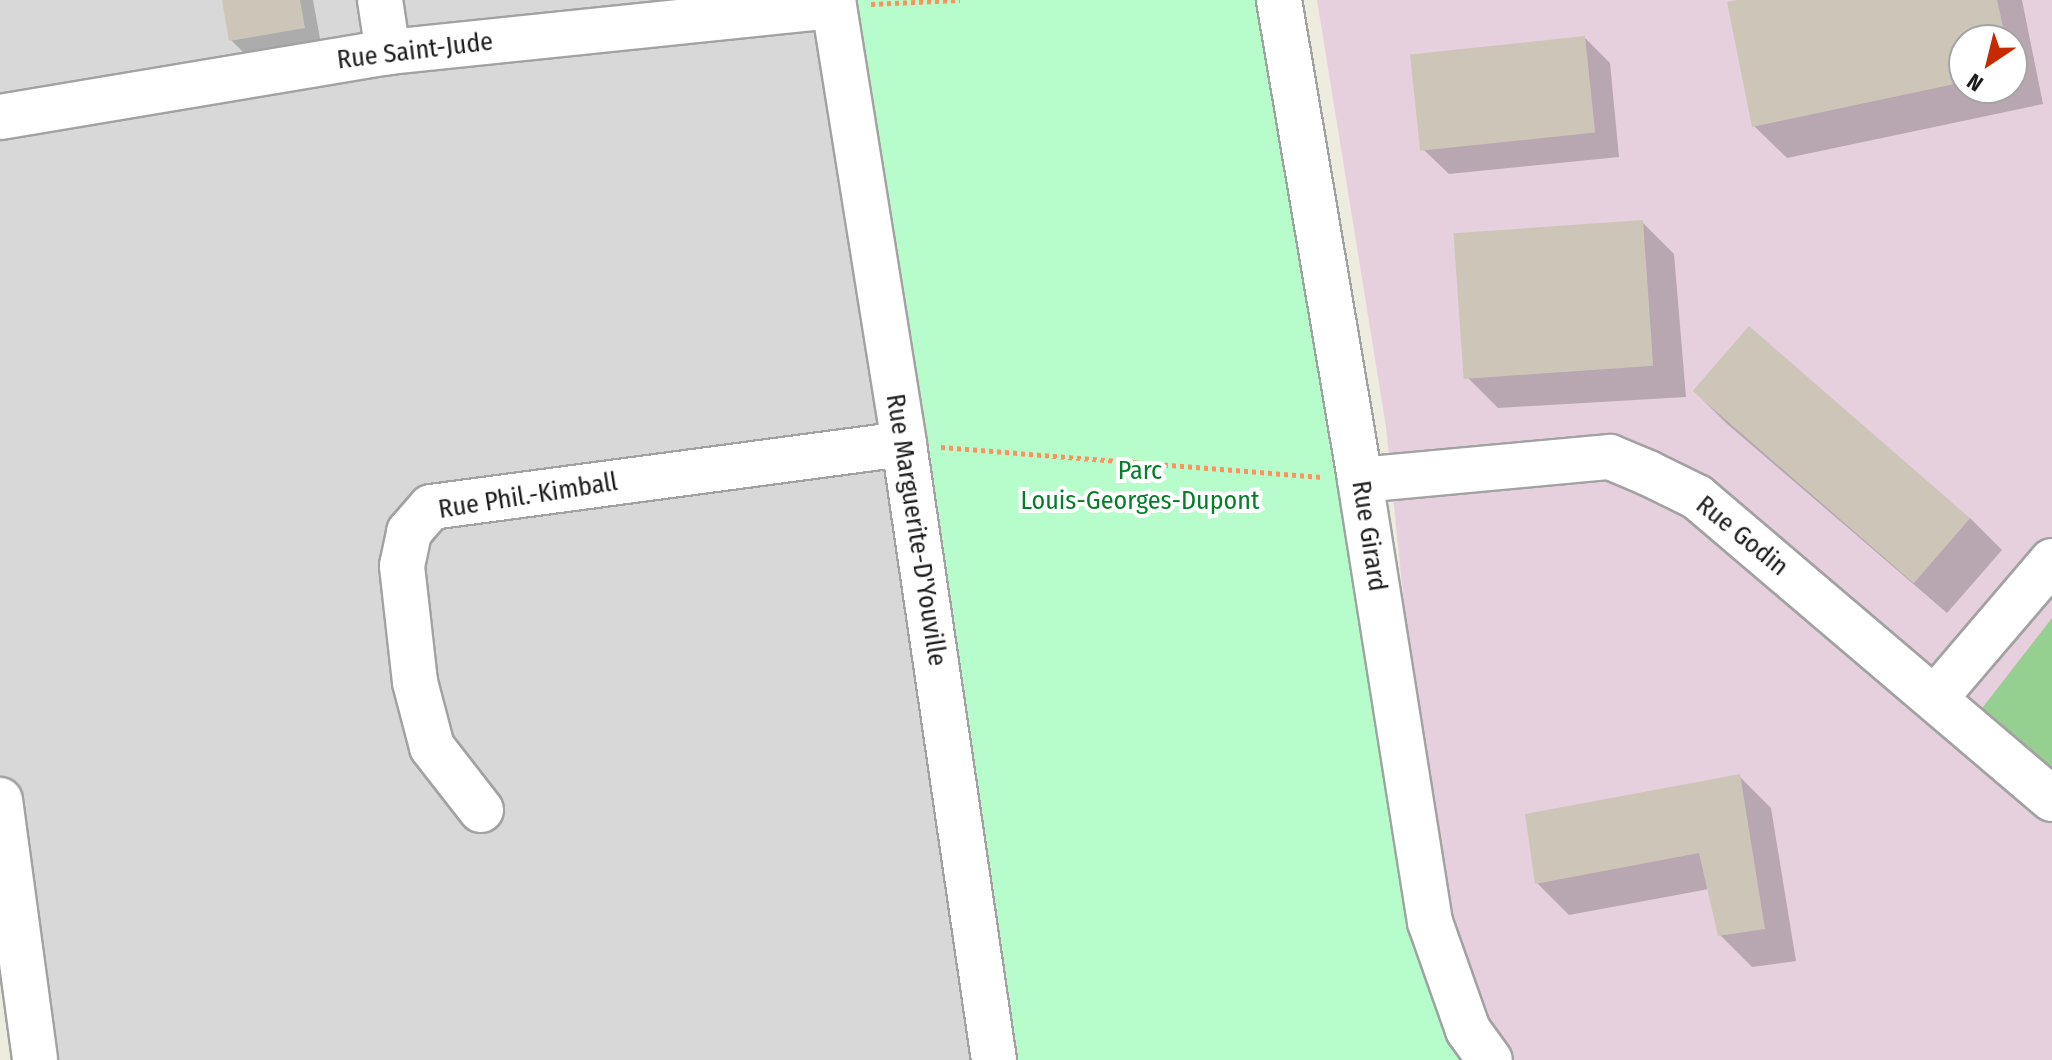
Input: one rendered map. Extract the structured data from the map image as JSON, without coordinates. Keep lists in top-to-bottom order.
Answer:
{
  "streets": {
    "street": [
      "Rue Saint-Jude",
      "Rue Phil.-Kimball",
      "Rue Marguerite-D'Youville",
      "Rue Girard",
      "Rue Godin"
    ]
  },
  "crossings": [
    ["Rue Saint-Jude", "Rue Marguerite-D'Youville"],
    ["Rue Phil.-Kimball", "Rue Marguerite-D'Youville"],
    ["Rue Girard", "Rue Godin"]
  ],
  "parks": ["Parc Louis-Georges-Dupont"],
  "north": "bottom left"
}
